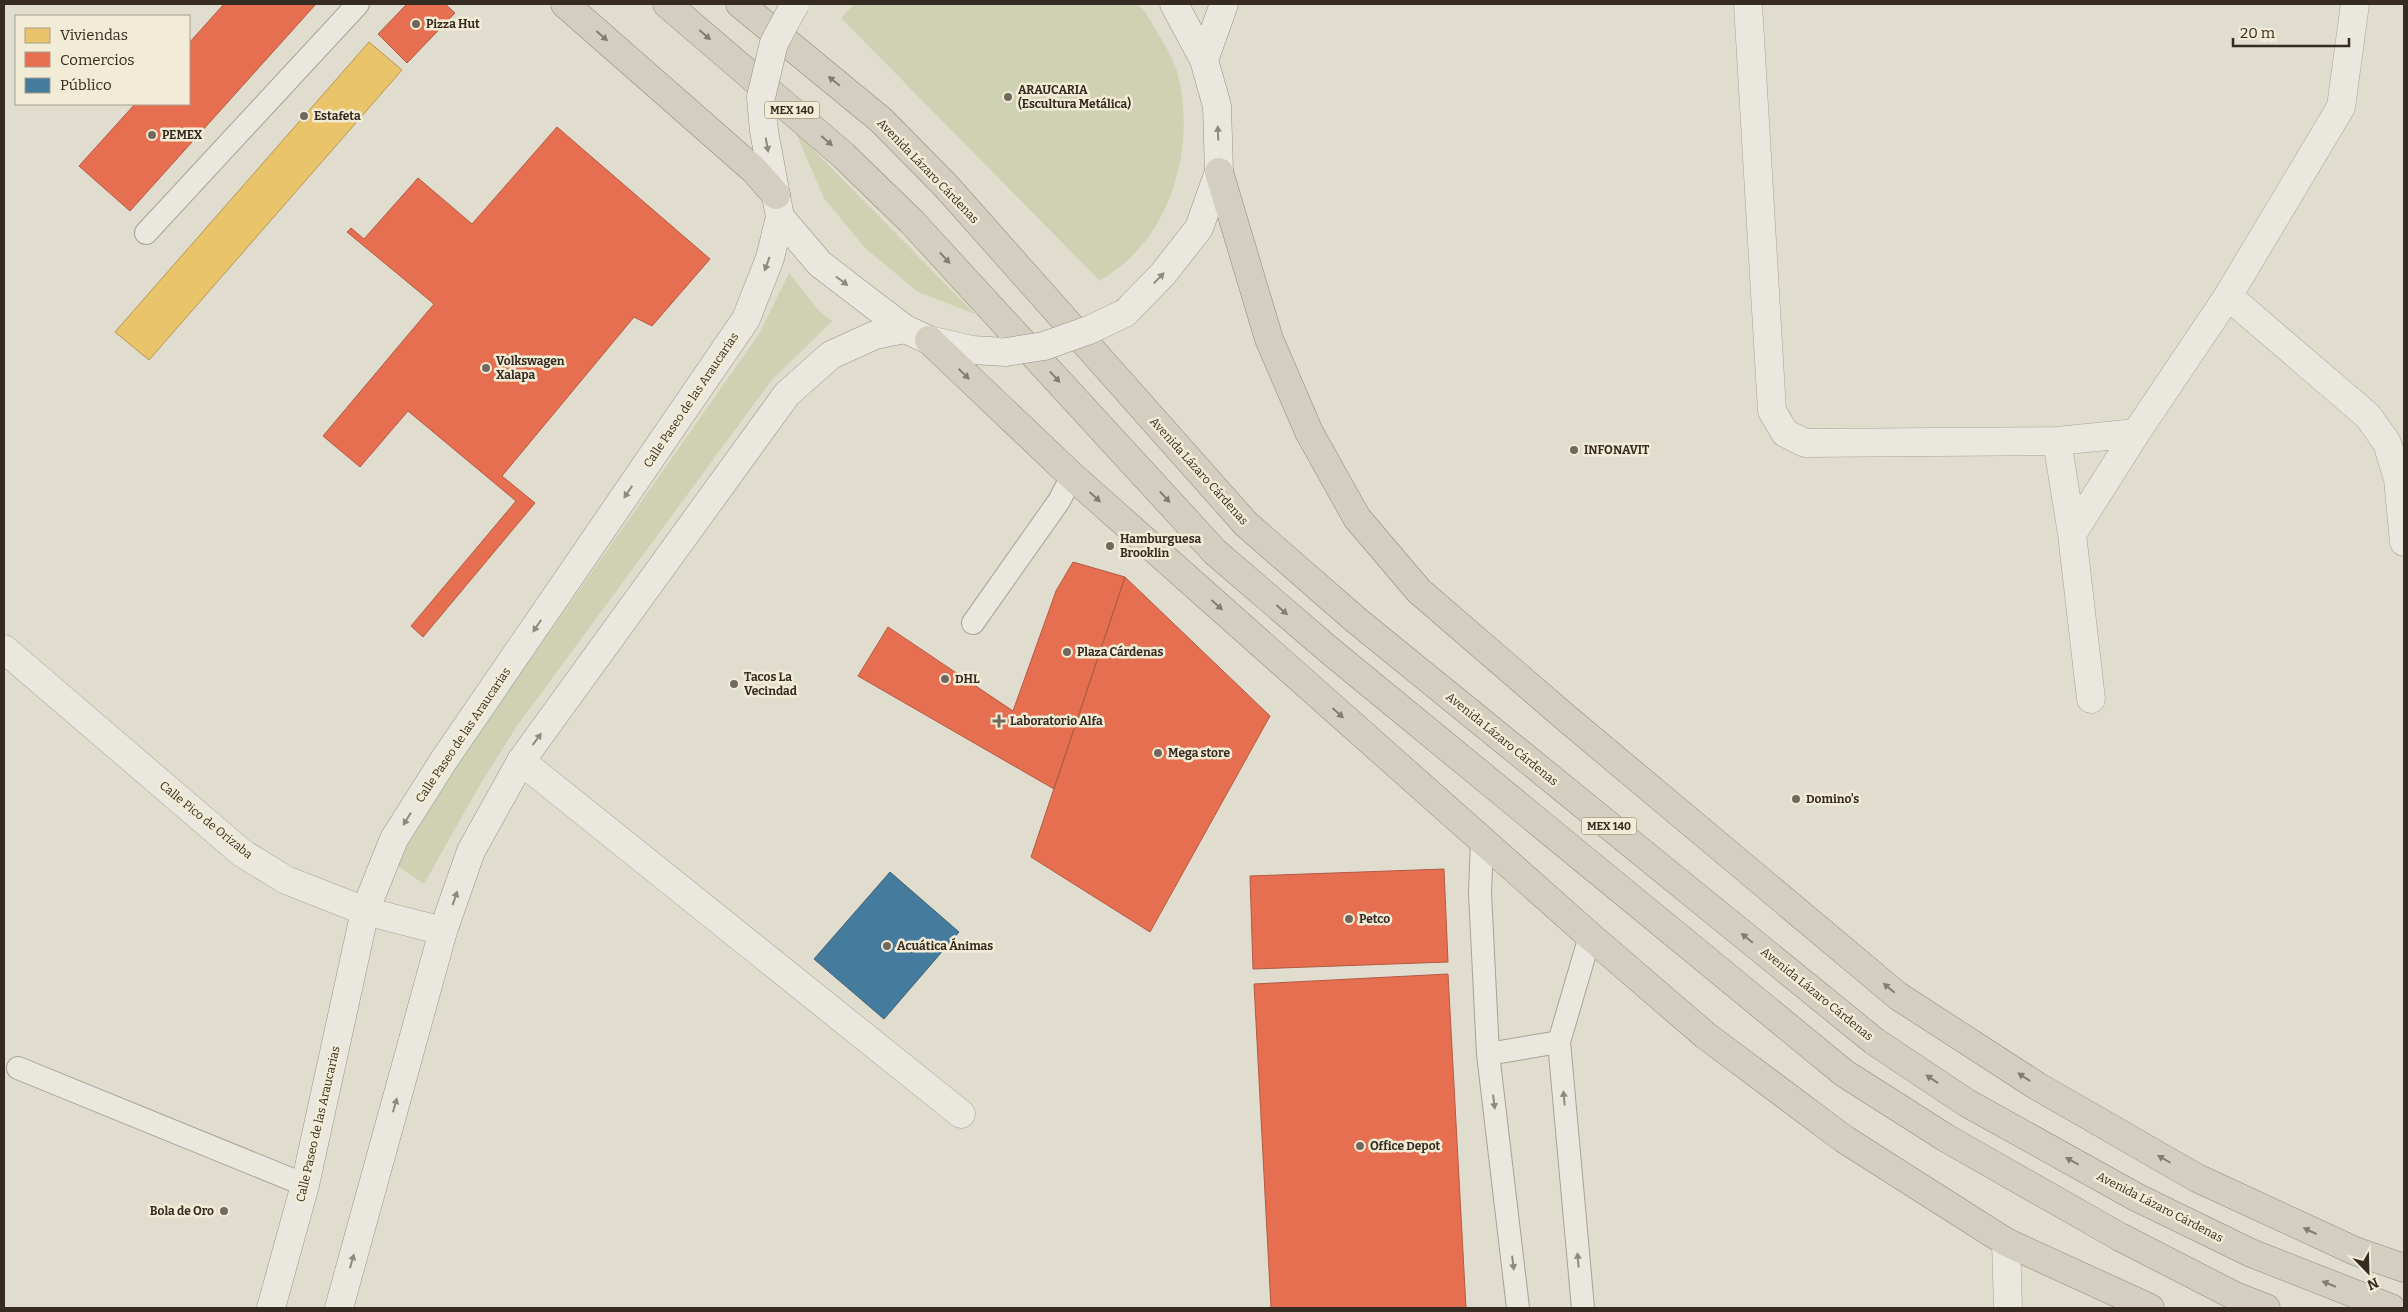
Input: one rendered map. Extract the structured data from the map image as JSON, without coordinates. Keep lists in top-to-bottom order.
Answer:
{
  "streets": {
    "highway": ["MEX 140", "Avenida Lázaro Cárdenas"],
    "main road": ["Calle Paseo de las Araucarias", "Calle Pico de Orizaba"]
  },
  "crossings": [
    ["Calle Paseo de las Araucarias", "Calle Pico de Orizaba"]
  ],
  "places": {
    "other": [
      "Pizza Hut",
      "ARAUCARIA (Escultura Metálica)",
      "Estafeta",
      "PEMEX",
      "Volkswagen Xalapa",
      "INFONAVIT",
      "Hamburguesa Brooklin",
      "Plaza Cárdenas",
      "DHL",
      "Tacos La Vecindad",
      "Mega store",
      "Domino's",
      "Petco",
      "Acuática Ánimas",
      "Office Depot",
      "Bola de Oro"
    ],
    "health": ["Laboratorio Alfa"]
  },
  "legend": ["Viviendas", "Comercios", "Público"],
  "scale_bar": "20 m",
  "north": "bottom right"
}
